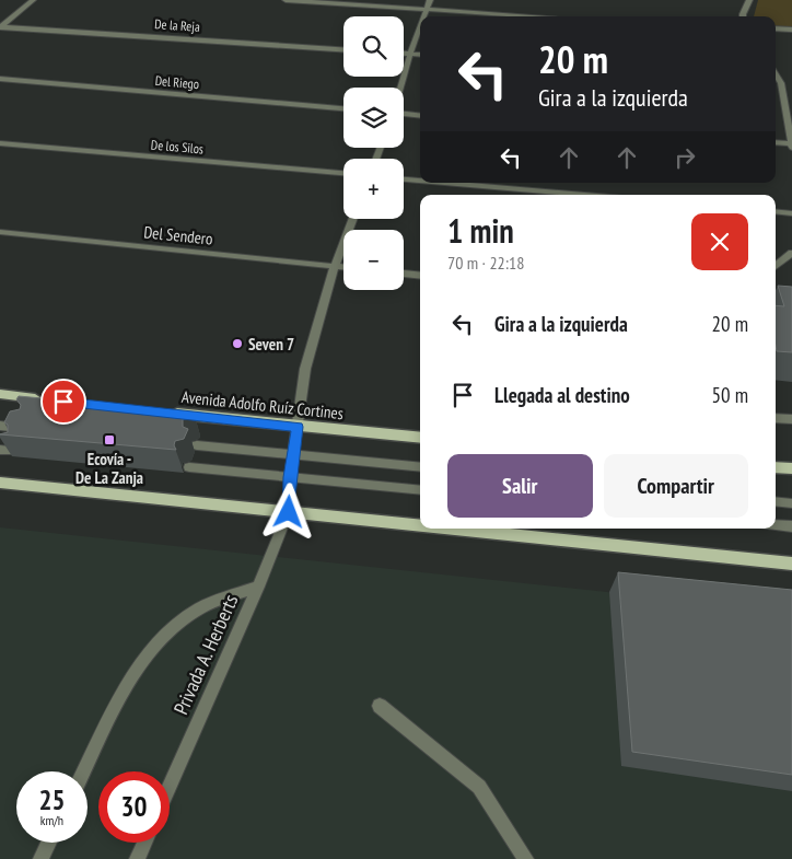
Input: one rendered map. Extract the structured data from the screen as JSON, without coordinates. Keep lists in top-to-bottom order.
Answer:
{
  "streets": {
    "main road": ["Avenida Adolfo Ruíz Cortines"],
    "street": [
      "De la Reja",
      "Del Riego",
      "De los Silos",
      "Del Sendero",
      "Privada A. Herberts"
    ]
  },
  "places": {
    "other": ["Seven 7"],
    "transit": ["Ecovía - De La Zanja"]
  },
  "page": {
    "map_buttons": ["+", "−"],
    "turn": ["20 m", "Gira a la izquierda"],
    "heading": ["1 min", "70 m · 22:18"],
    "list": [
      {
        "name": "Gira a la izquierda",
        "value": "20 m"
      },
      {
        "name": "Llegada al destino",
        "value": "50 m"
      }
    ],
    "buttons": ["Salir", "Compartir"],
    "speed": "25 km/h",
    "limit": "30"
  }
}
